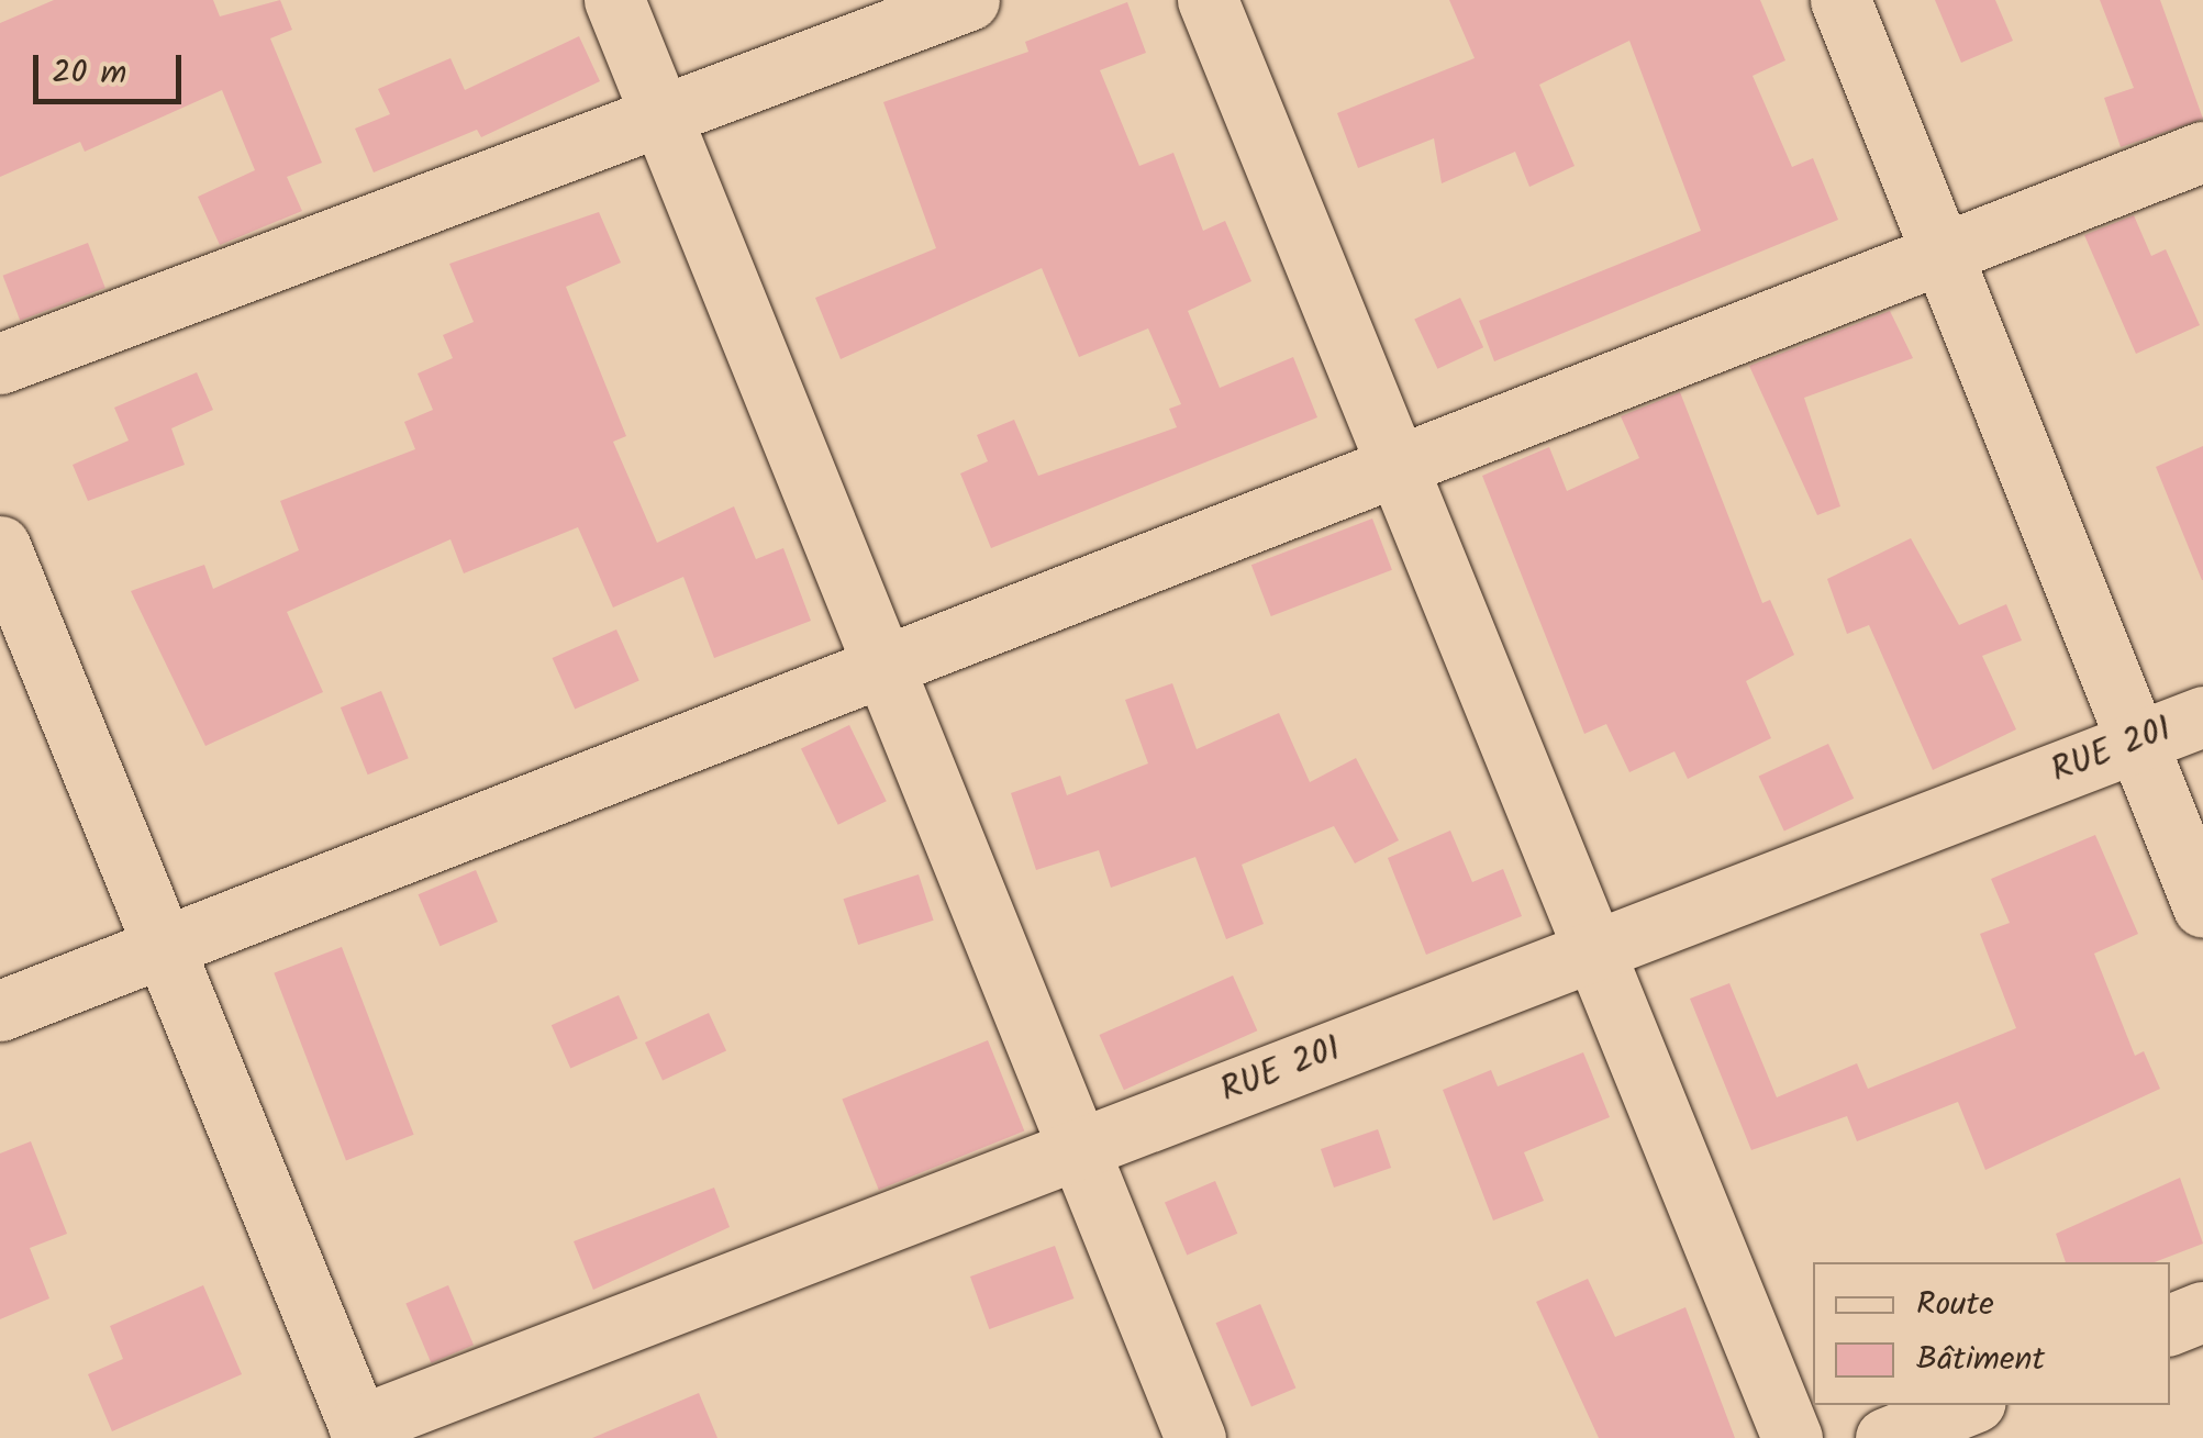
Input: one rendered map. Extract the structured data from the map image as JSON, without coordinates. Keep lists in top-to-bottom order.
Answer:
{
  "streets": {
    "street": ["RUE 201"]
  },
  "legend": ["Route", "Bâtiment"],
  "scale_bar": "20 m"
}
